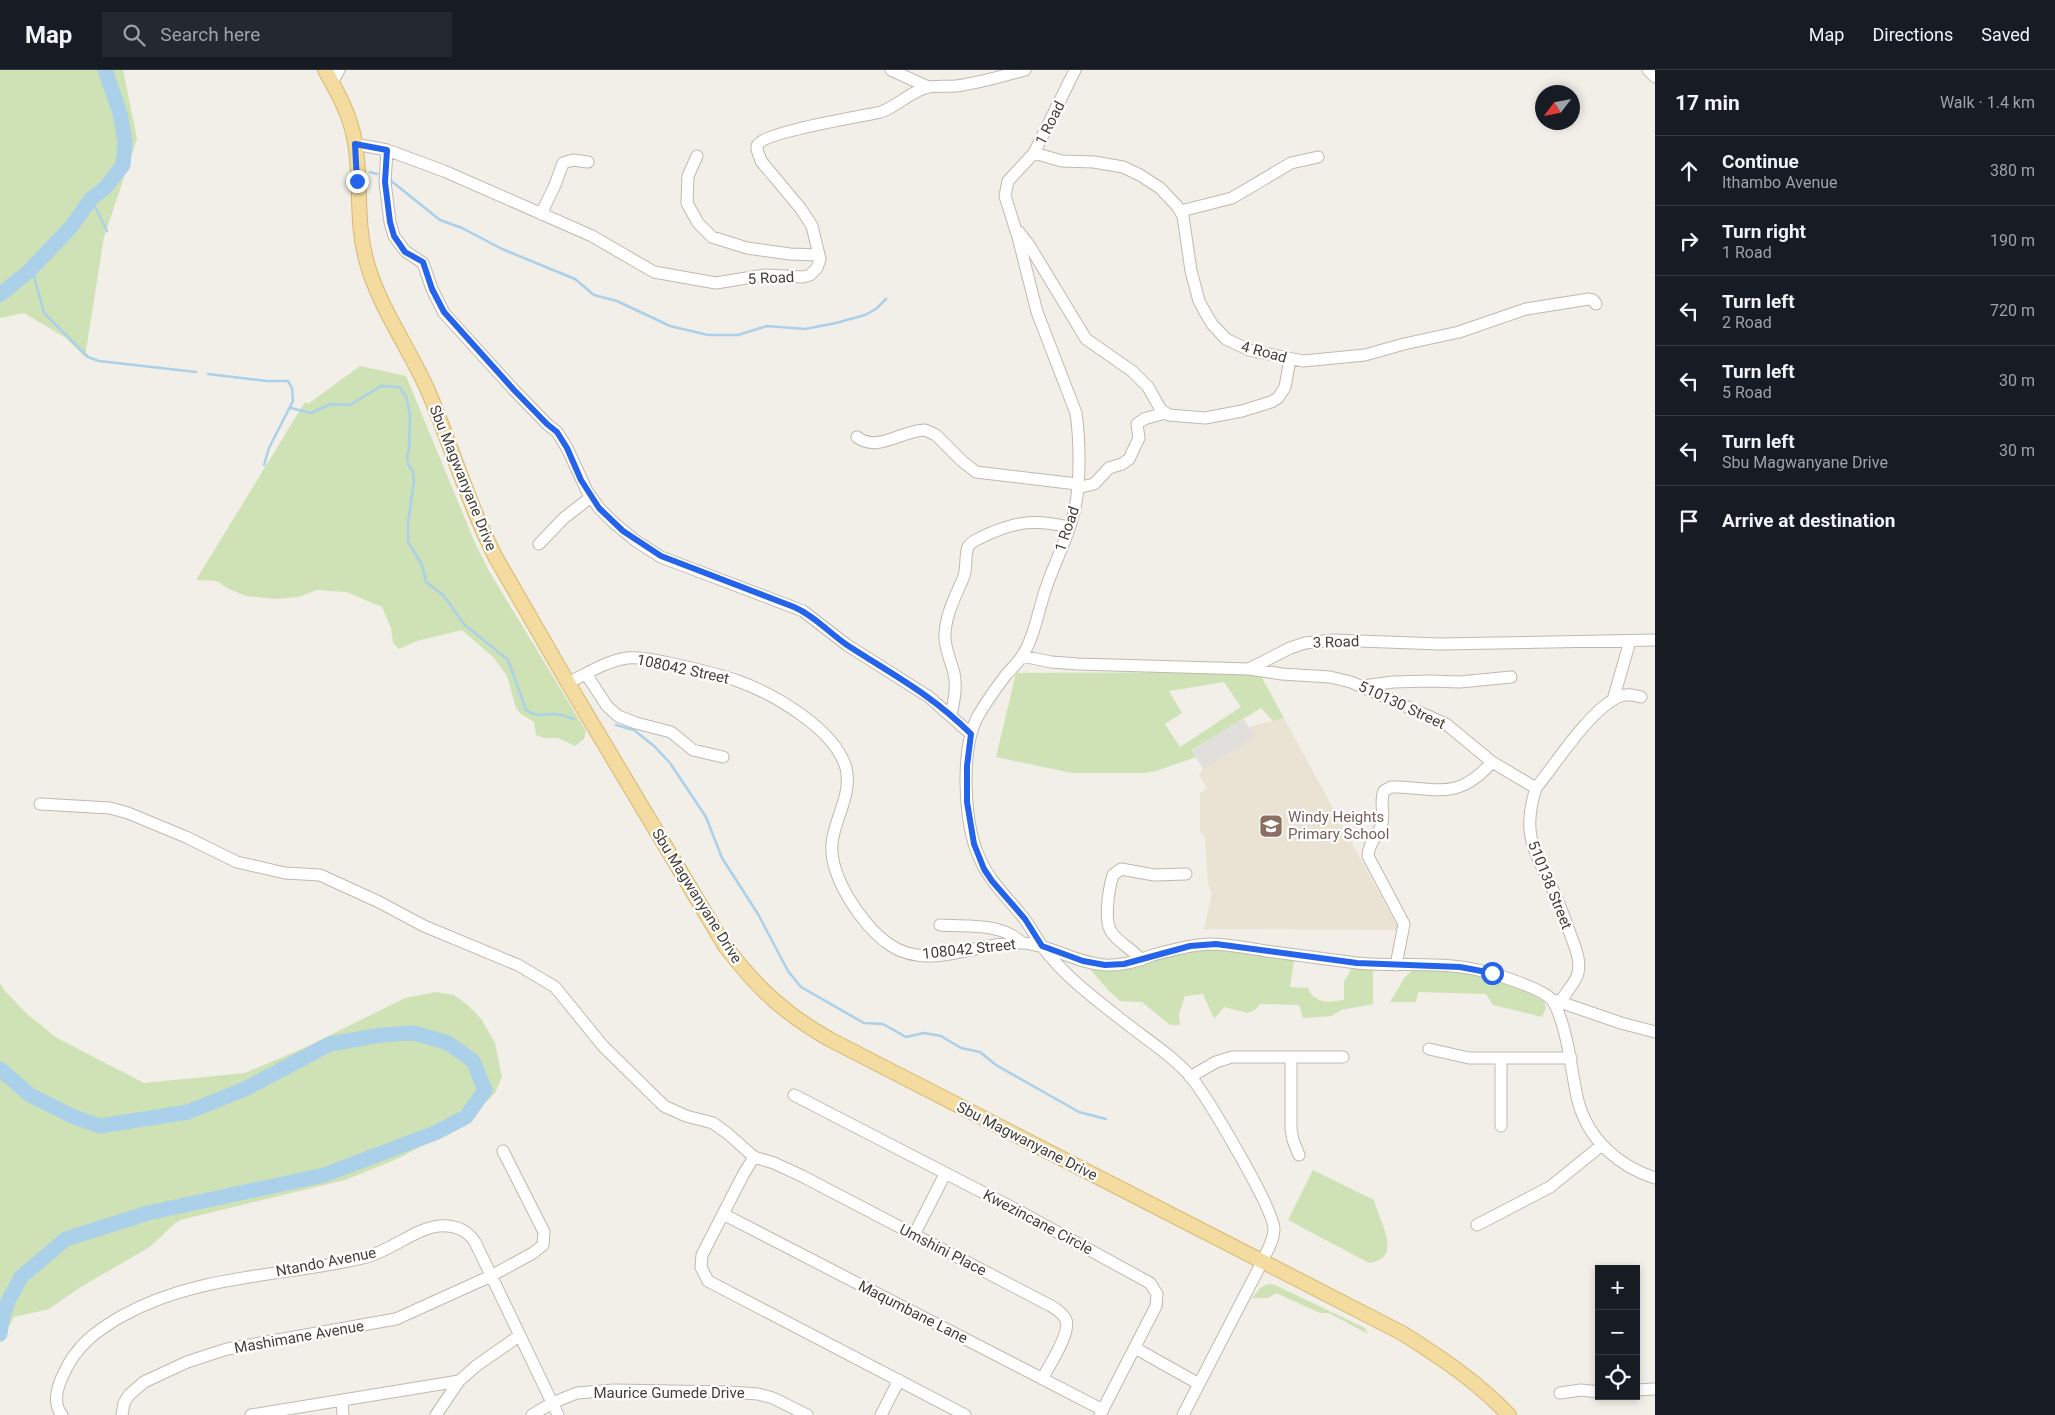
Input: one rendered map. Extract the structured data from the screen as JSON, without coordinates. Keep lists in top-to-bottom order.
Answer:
{
  "streets": {
    "main road": ["Sbu Magwanyane Drive"],
    "street": [
      "1 Road",
      "5 Road",
      "4 Road",
      "3 Road",
      "108042 Street",
      "510130 Street",
      "510138 Street",
      "Kwezincane Circle",
      "Umshini Place",
      "Ntando Avenue",
      "Maqumbane Lane",
      "Mashimane Avenue",
      "Maurice Gumede Drive"
    ]
  },
  "crossings": [
    ["1 Road", "4 Road"],
    ["1 Road", "3 Road"],
    ["1 Road", "108042 Street"],
    ["5 Road", "Sbu Magwanyane Drive"],
    ["Sbu Magwanyane Drive", "108042 Street"],
    ["3 Road", "510130 Street"],
    ["108042 Street", "510138 Street"],
    ["510130 Street", "510138 Street"],
    ["Kwezincane Circle", "Maqumbane Lane"],
    ["Umshini Place", "Maqumbane Lane"],
    ["Ntando Avenue", "Mashimane Avenue"],
    ["Ntando Avenue", "Maurice Gumede Drive"]
  ],
  "places": {
    "school or university": ["Windy Heights Primary School"]
  },
  "north": "bottom left",
  "page": {
    "header": "Map",
    "search": "Search here",
    "nav": ["Map", "Directions", "Saved"],
    "heading": ["17 min", "Walk · 1.4 km"],
    "list": [
      ["Continue", "Ithambo Avenue", "380 m"],
      ["Turn right", "1 Road", "190 m"],
      ["Turn left", "2 Road", "720 m"],
      ["Turn left", "5 Road", "30 m"],
      ["Turn left", "Sbu Magwanyane Drive", "30 m"],
      "Arrive at destination"
    ],
    "map_buttons": ["+", "−"]
  }
}
